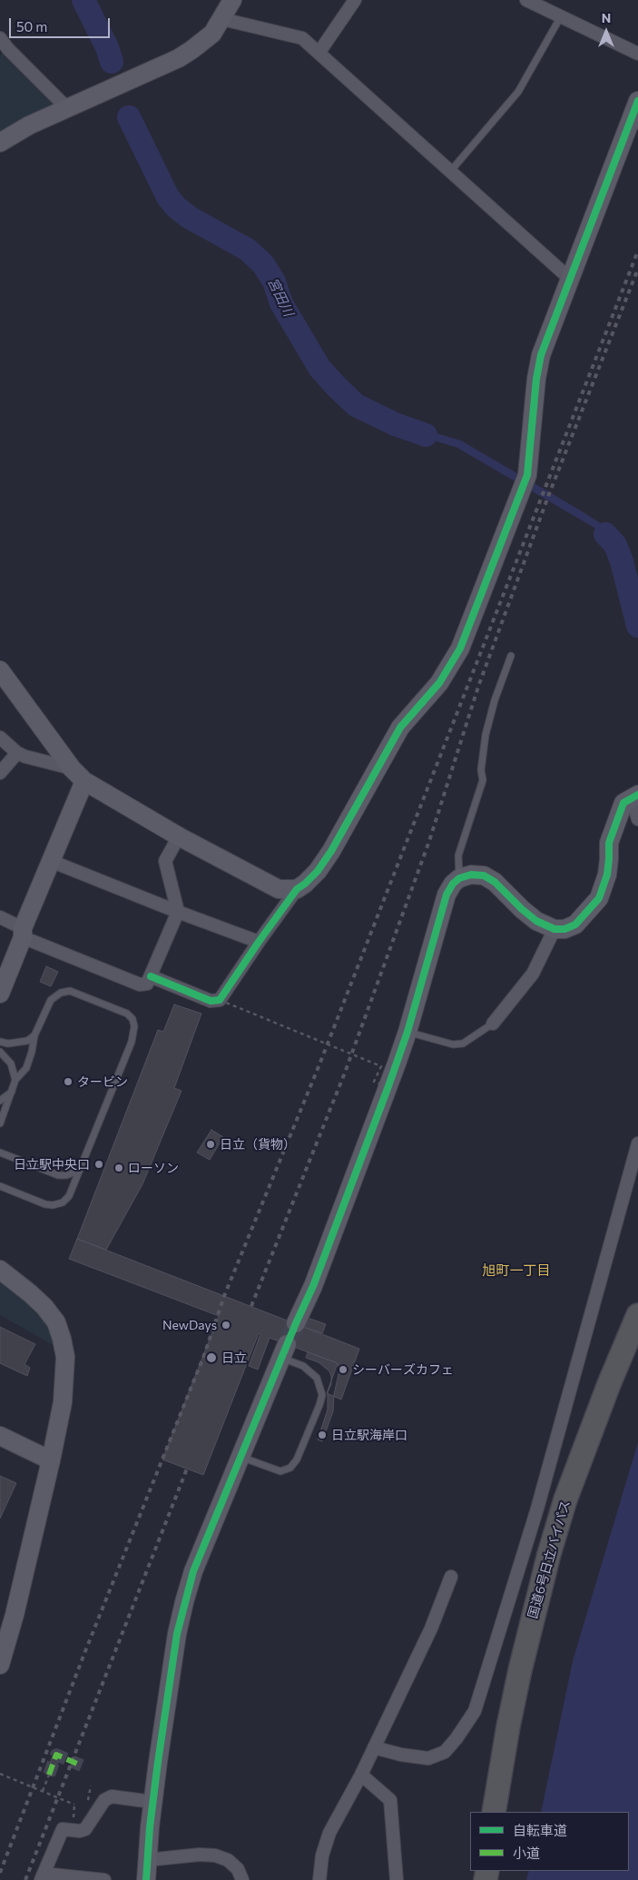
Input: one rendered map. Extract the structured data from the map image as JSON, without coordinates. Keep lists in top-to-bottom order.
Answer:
{
  "streets": {
    "highway": ["国道6号日立バイパス"]
  },
  "districts": ["旭町一丁目"],
  "water": ["宮田川"],
  "places": [
    "タービン",
    "日立（貨物）",
    "日立駅中央口",
    "ローソン",
    "NewDays",
    "日立",
    "シーバーズカフェ",
    "日立駅海岸口"
  ],
  "legend": ["自転車道", "小道"],
  "scale_bar": "50 m",
  "north": "top"
}
